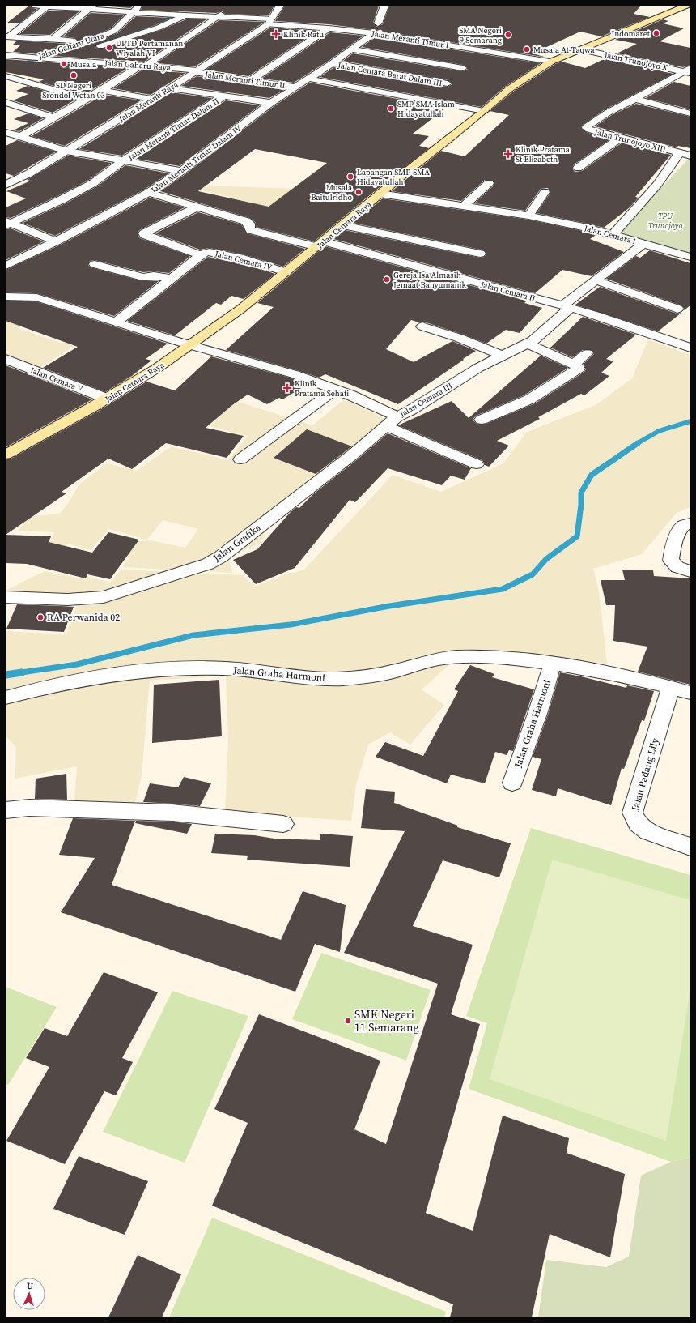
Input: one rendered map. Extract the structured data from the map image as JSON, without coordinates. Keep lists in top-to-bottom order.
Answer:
{
  "streets": {
    "main road": ["Jalan Cemara Raya"],
    "street": [
      "Jalan Meranti Timur I",
      "Jalan Gaharu Utara",
      "Jalan Trunojoyo X",
      "Jalan Gaharu Raya",
      "Jalan Cemara Barat Dalam III",
      "Jalan Meranti Timur II",
      "Jalan Meranti Raya",
      "Jalan Meranti Timur Dalam II",
      "Jalan Trunojoyo XIII",
      "Jalan Meranti Timur Dalam IV",
      "Jalan Cemara I",
      "Jalan Cemara IV",
      "Jalan Cemara II",
      "Jalan Cemara V",
      "Jalan Cemara III",
      "Jalan Grafika",
      "Jalan Graha Harmoni",
      "Jalan Padang Lily"
    ]
  },
  "crossings": [
    ["Jalan Meranti Timur I", "Jalan Gaharu Utara"],
    ["Jalan Meranti Timur I", "Jalan Gaharu Raya"],
    ["Jalan Meranti Timur I", "Jalan Meranti Raya"],
    ["Jalan Meranti Timur I", "Jalan Meranti Timur Dalam IV"],
    ["Jalan Meranti Timur I", "Jalan Cemara Raya"],
    ["Jalan Gaharu Utara", "Jalan Gaharu Raya"],
    ["Jalan Trunojoyo X", "Jalan Trunojoyo XIII"],
    ["Jalan Trunojoyo X", "Jalan Cemara Raya"],
    ["Jalan Gaharu Raya", "Jalan Meranti Timur II"],
    ["Jalan Gaharu Raya", "Jalan Meranti Raya"],
    ["Jalan Cemara Barat Dalam III", "Jalan Meranti Timur Dalam IV"],
    ["Jalan Meranti Timur II", "Jalan Meranti Raya"],
    ["Jalan Meranti Timur II", "Jalan Meranti Timur Dalam IV"],
    ["Jalan Meranti Timur Dalam IV", "Jalan Cemara II"],
    ["Jalan Cemara Raya", "Jalan Cemara I"],
    ["Jalan Cemara Raya", "Jalan Cemara IV"],
    ["Jalan Cemara Raya", "Jalan Cemara II"],
    ["Jalan Cemara Raya", "Jalan Cemara V"],
    ["Jalan Cemara Raya", "Jalan Cemara III"],
    ["Jalan Cemara I", "Jalan Cemara III"],
    ["Jalan Cemara II", "Jalan Cemara III"],
    ["Jalan Cemara III", "Jalan Grafika"],
    ["Jalan Graha Harmoni", "Jalan Padang Lily"]
  ],
  "parks": ["TPU Trunojoyo"],
  "places": {
    "other": [
      "Indomaret",
      "SMA Negeri 9 Semarang",
      "UPTD Pertamanan Wiyalah VI",
      "Musala At-Taqwa",
      "Musala",
      "SD Negeri Srondol Wetan 03",
      "SMP-SMA Islam Hidayatullah",
      "Lapangan SMP-SMA Hidayatullah",
      "Musala Baitulridho",
      "Gereja Isa Almasih Jemaat Banyumanik",
      "RA Perwanida 02",
      "SMK Negeri 11 Semarang"
    ],
    "health": ["Klinik Ratu", "Klinik Pratama St Elizabeth", "Klinik Pratama Sehati"]
  },
  "north": "top"
}
